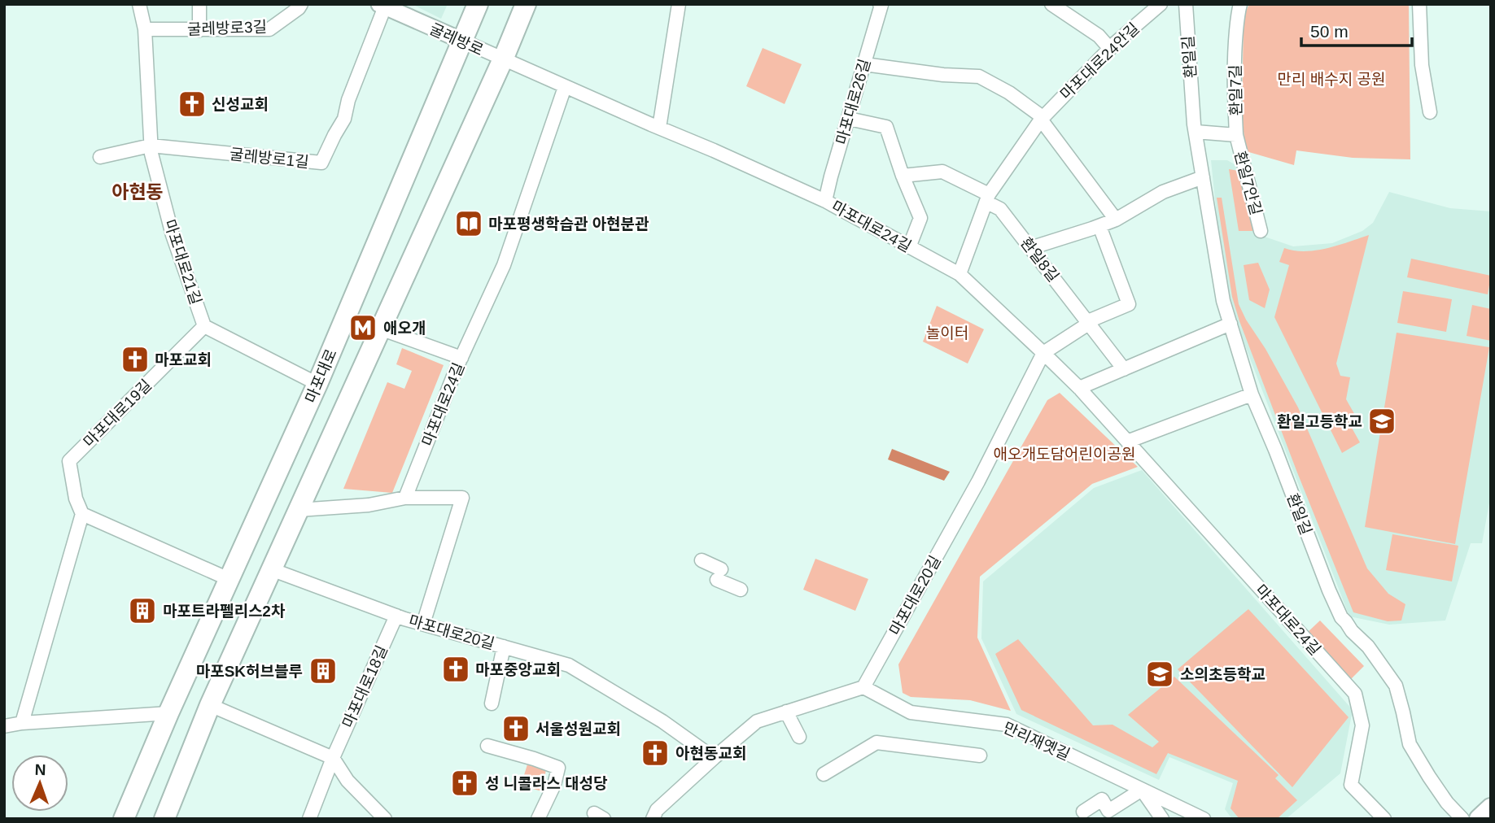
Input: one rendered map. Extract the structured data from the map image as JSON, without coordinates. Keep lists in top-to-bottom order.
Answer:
{
  "streets": {
    "main road": ["마포대로"],
    "street": [
      "굴레방로3길",
      "굴레방로",
      "환일길",
      "마포대로24안길",
      "환일7길",
      "마포대로26길",
      "굴레방로1길",
      "환일7안길",
      "마포대로24길",
      "환일8길",
      "마포대로21길",
      "마포대로19길",
      "마포대로20길",
      "마포대로18길",
      "만리재옛길"
    ]
  },
  "crossings": [
    ["굴레방로3길", "마포대로21길"],
    ["굴레방로", "굴레방로1길"],
    ["굴레방로", "마포대로24길"],
    ["굴레방로", "마포대로"],
    ["환일길", "환일7길"],
    ["마포대로24안길", "마포대로24길"],
    ["마포대로24안길", "환일8길"],
    ["환일7길", "환일7안길"],
    ["마포대로26길", "마포대로24길"],
    ["굴레방로1길", "마포대로21길"],
    ["마포대로24길", "마포대로20길"],
    ["마포대로21길", "마포대로"],
    ["마포대로21길", "마포대로19길"],
    ["마포대로20길", "마포대로18길"],
    ["마포대로20길", "만리재옛길"]
  ],
  "districts": ["아현동"],
  "parks": ["만리 배수지 공원", "놀이터", "애오개도담어린이공원"],
  "places": {
    "church": [
      "신성교회",
      "마포교회",
      "마포중앙교회",
      "서울성원교회",
      "아현동교회",
      "성 니콜라스 대성당"
    ],
    "library": ["마포평생학습관 아현분관"],
    "metro station": ["애오개"],
    "school or university": ["환일고등학교", "소의초등학교"],
    "building": ["마포트라펠리스2차", "마포SK허브블루"]
  },
  "scale_bar": "50 m",
  "north": "top"
}
